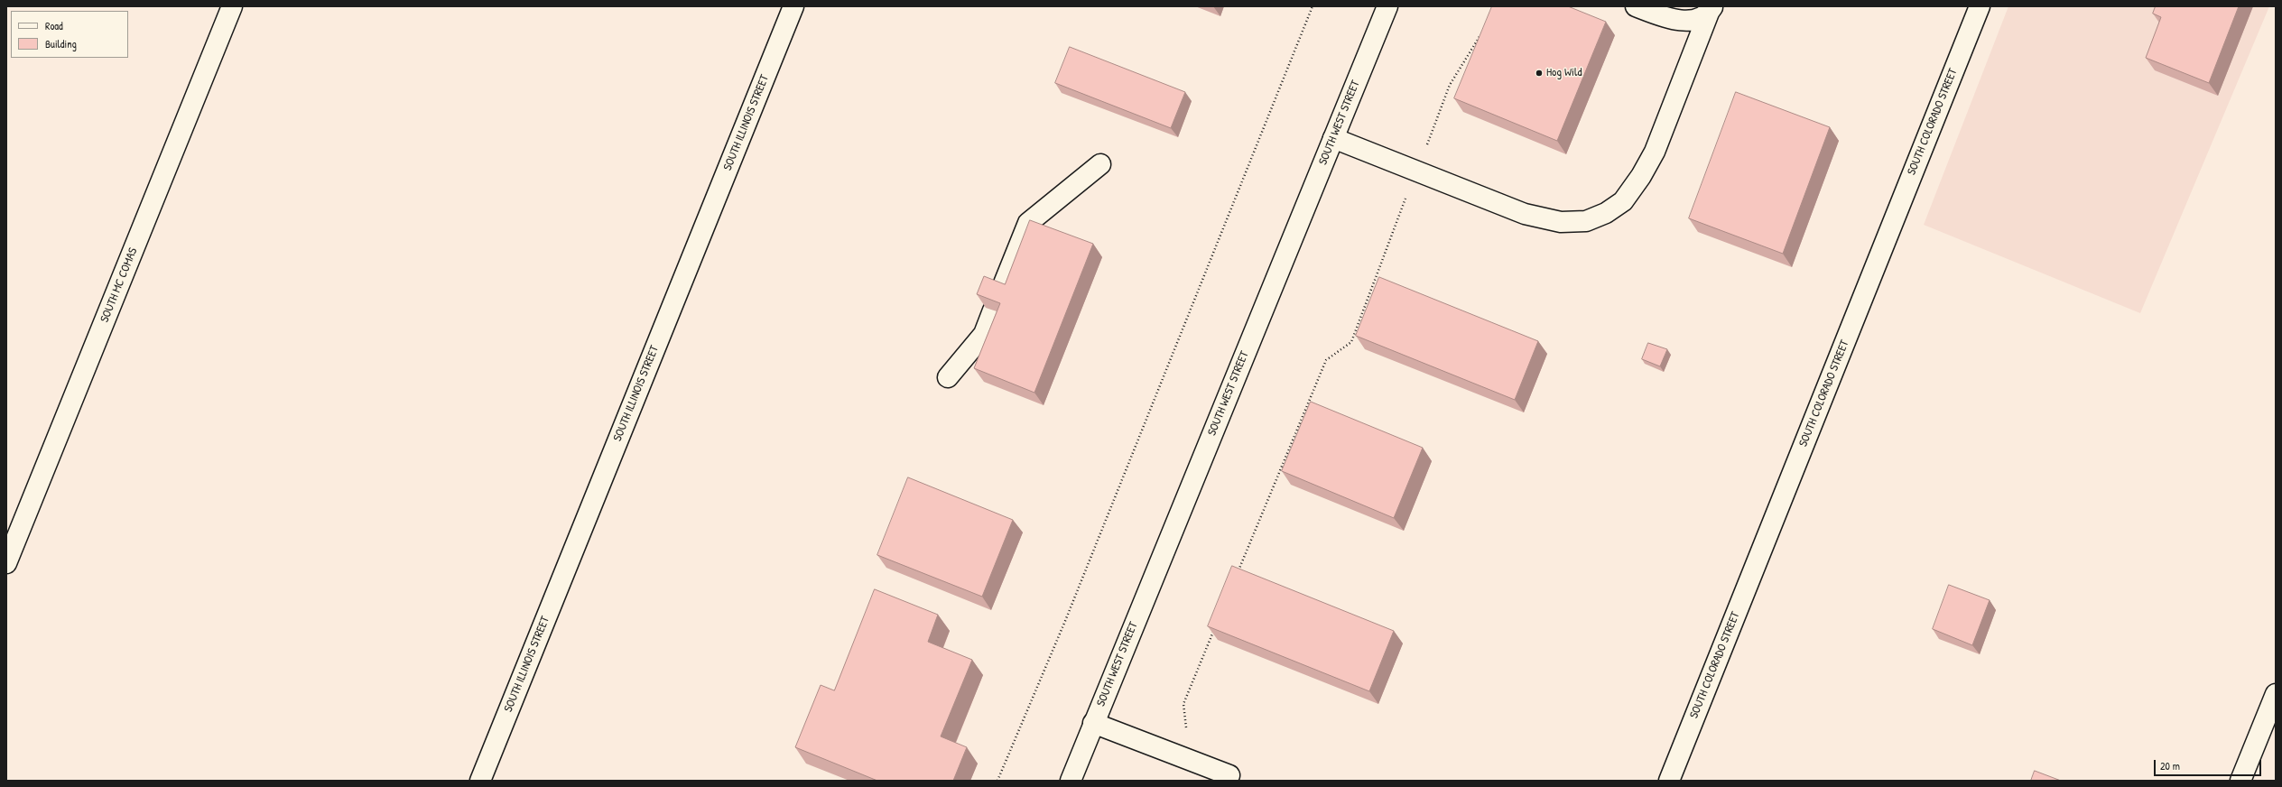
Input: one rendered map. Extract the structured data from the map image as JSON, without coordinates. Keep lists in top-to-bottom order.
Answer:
{
  "streets": {
    "street": [
      "SOUTH COLORADO STREET",
      "SOUTH ILLINOIS STREET",
      "SOUTH WEST STREET",
      "SOUTH MC COMAS"
    ]
  },
  "places": ["Hog Wild"],
  "legend": ["Road", "Building"],
  "scale_bar": "20 m"
}
